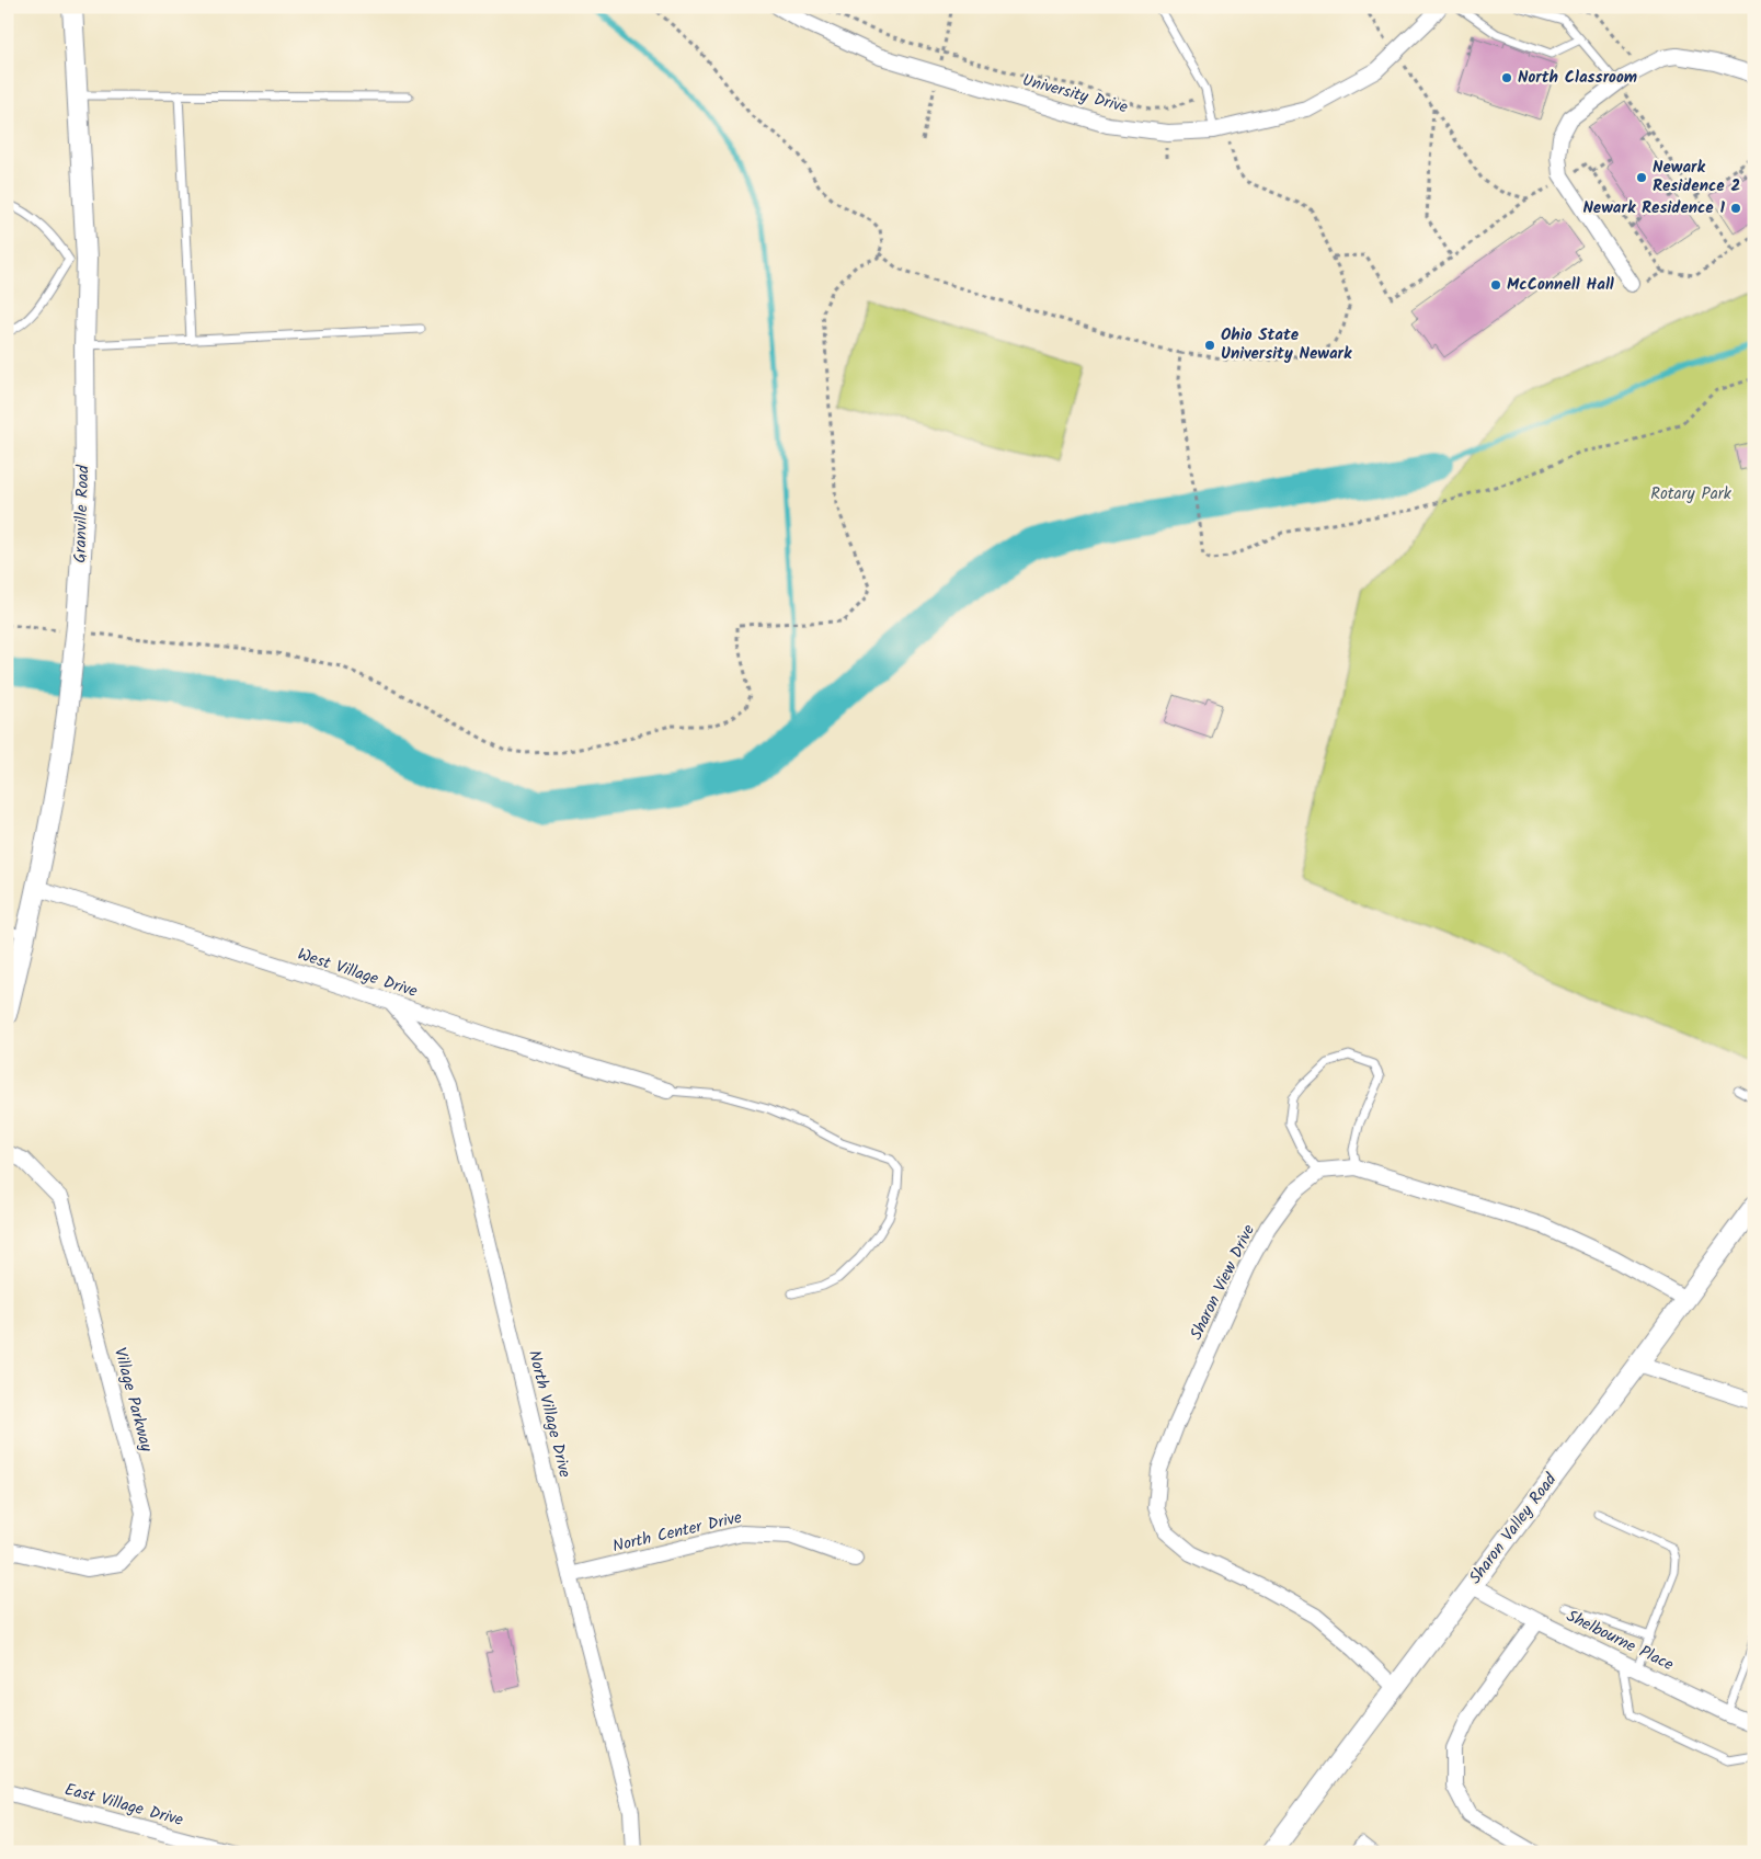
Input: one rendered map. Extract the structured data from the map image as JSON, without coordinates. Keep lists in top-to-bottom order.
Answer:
{
  "streets": {
    "street": [
      "University Drive",
      "Granville Road",
      "West Village Drive",
      "Sharon View Drive",
      "Village Parkway",
      "North Village Drive",
      "Sharon Valley Road",
      "North Center Drive",
      "Shelbourne Place",
      "East Village Drive"
    ]
  },
  "crossings": [
    ["Granville Road", "West Village Drive"],
    ["West Village Drive", "North Village Drive"],
    ["Sharon View Drive", "Sharon Valley Road"],
    ["North Village Drive", "North Center Drive"],
    ["Sharon Valley Road", "Shelbourne Place"]
  ],
  "parks": ["Rotary Park"],
  "places": [
    "North Classroom",
    "Newark Residence 2",
    "Newark Residence 1",
    "McConnell Hall",
    "Ohio State University Newark"
  ]
}
